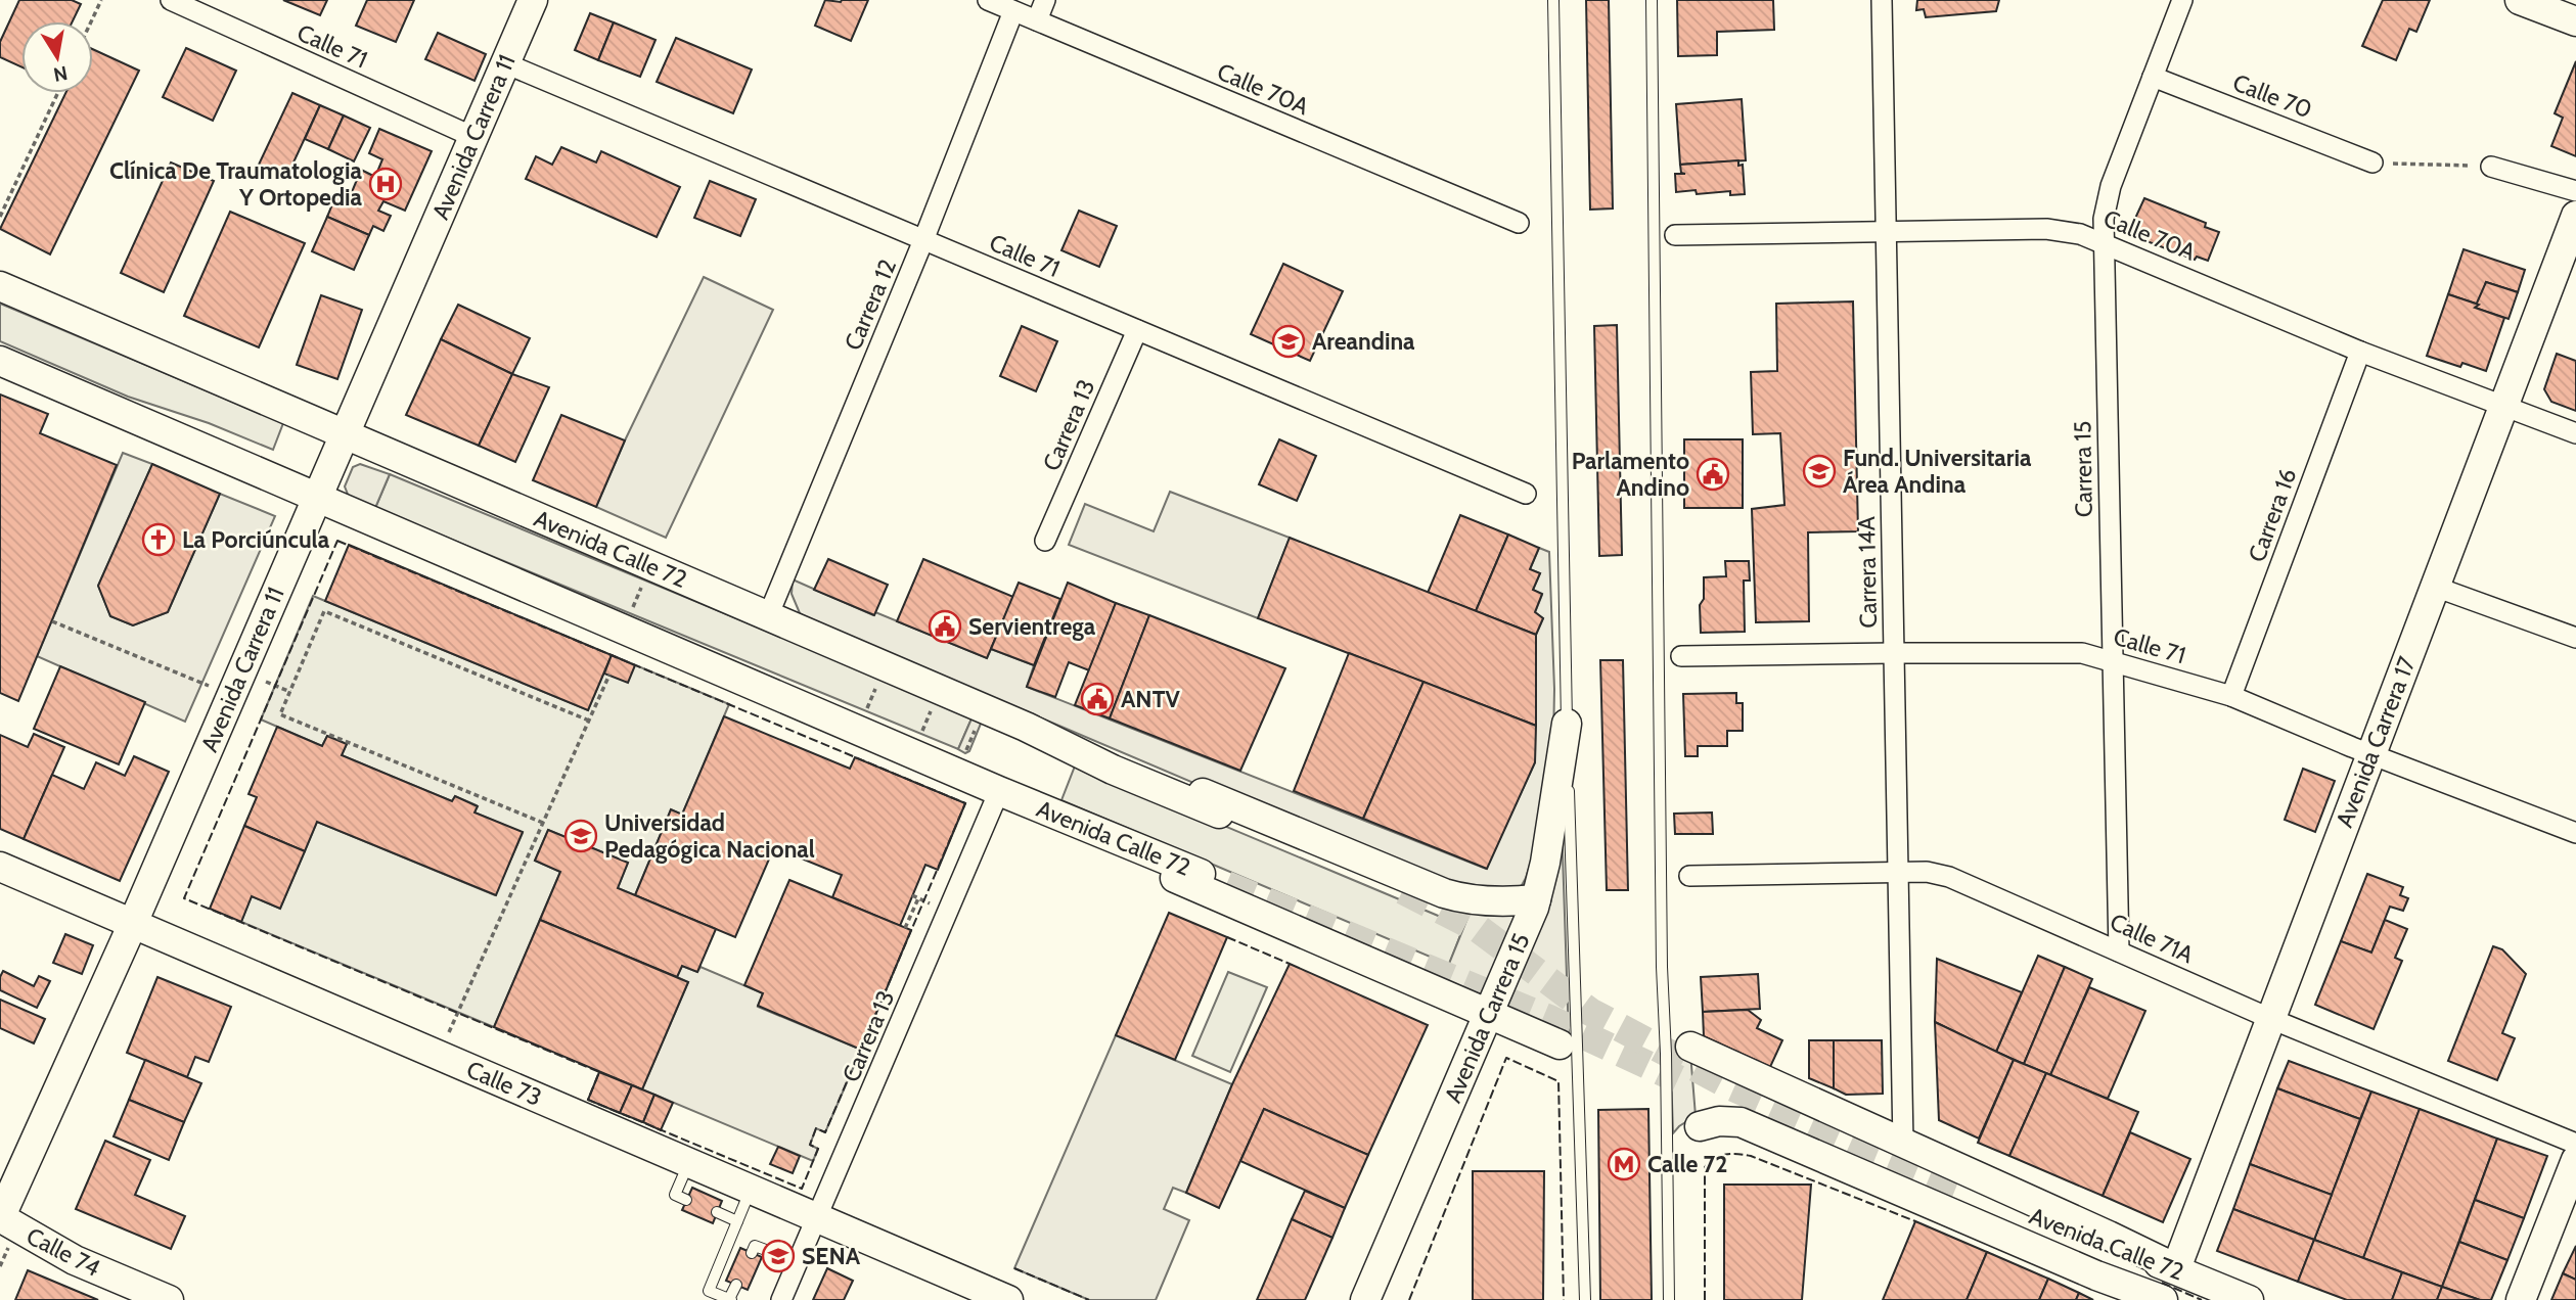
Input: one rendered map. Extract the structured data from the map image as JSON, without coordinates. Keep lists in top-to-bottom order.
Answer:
{
  "streets": {
    "main road": [
      "Avenida Carrera 11",
      "Avenida Calle 72",
      "Avenida Carrera 17",
      "Avenida Carrera 15",
      "Calle 73",
      "Calle 74"
    ],
    "street": [
      "Calle 71",
      "Calle 70A",
      "Calle 70",
      "Carrera 12",
      "Carrera 13",
      "Carrera 15",
      "Carrera 16",
      "Carrera 14A",
      "Calle 71A"
    ]
  },
  "crossings": [
    ["Calle 71", "Avenida Carrera 11"],
    ["Calle 71", "Carrera 12"],
    ["Calle 71", "Carrera 13"],
    ["Calle 71", "Carrera 15"],
    ["Calle 71", "Carrera 16"],
    ["Calle 71", "Carrera 14A"],
    ["Calle 71", "Avenida Carrera 17"],
    ["Calle 70A", "Carrera 12"],
    ["Calle 70A", "Carrera 15"],
    ["Calle 70A", "Carrera 16"],
    ["Calle 70A", "Carrera 14A"],
    ["Calle 70A", "Avenida Carrera 17"],
    ["Calle 70", "Carrera 15"],
    ["Avenida Carrera 11", "Avenida Calle 72"],
    ["Avenida Carrera 11", "Calle 73"],
    ["Avenida Carrera 11", "Calle 74"],
    ["Carrera 12", "Avenida Calle 72"],
    ["Carrera 13", "Avenida Calle 72"],
    ["Carrera 13", "Calle 73"],
    ["Carrera 15", "Calle 71A"],
    ["Avenida Calle 72", "Avenida Carrera 17"],
    ["Carrera 14A", "Calle 71A"],
    ["Avenida Carrera 17", "Calle 71A"]
  ],
  "places": {
    "hospital": ["Clínica De Traumatologia Y Ortopedia"],
    "school or university": [
      "Areandina",
      "Fund. Universitaria Área Andina",
      "Universidad Pedagógica Nacional",
      "SENA"
    ],
    "public building": ["Parlamento Andino", "Servientrega", "ANTV"],
    "church": ["La Porciúncula"],
    "metro station": ["Calle 72"]
  },
  "north": "bottom"
}
